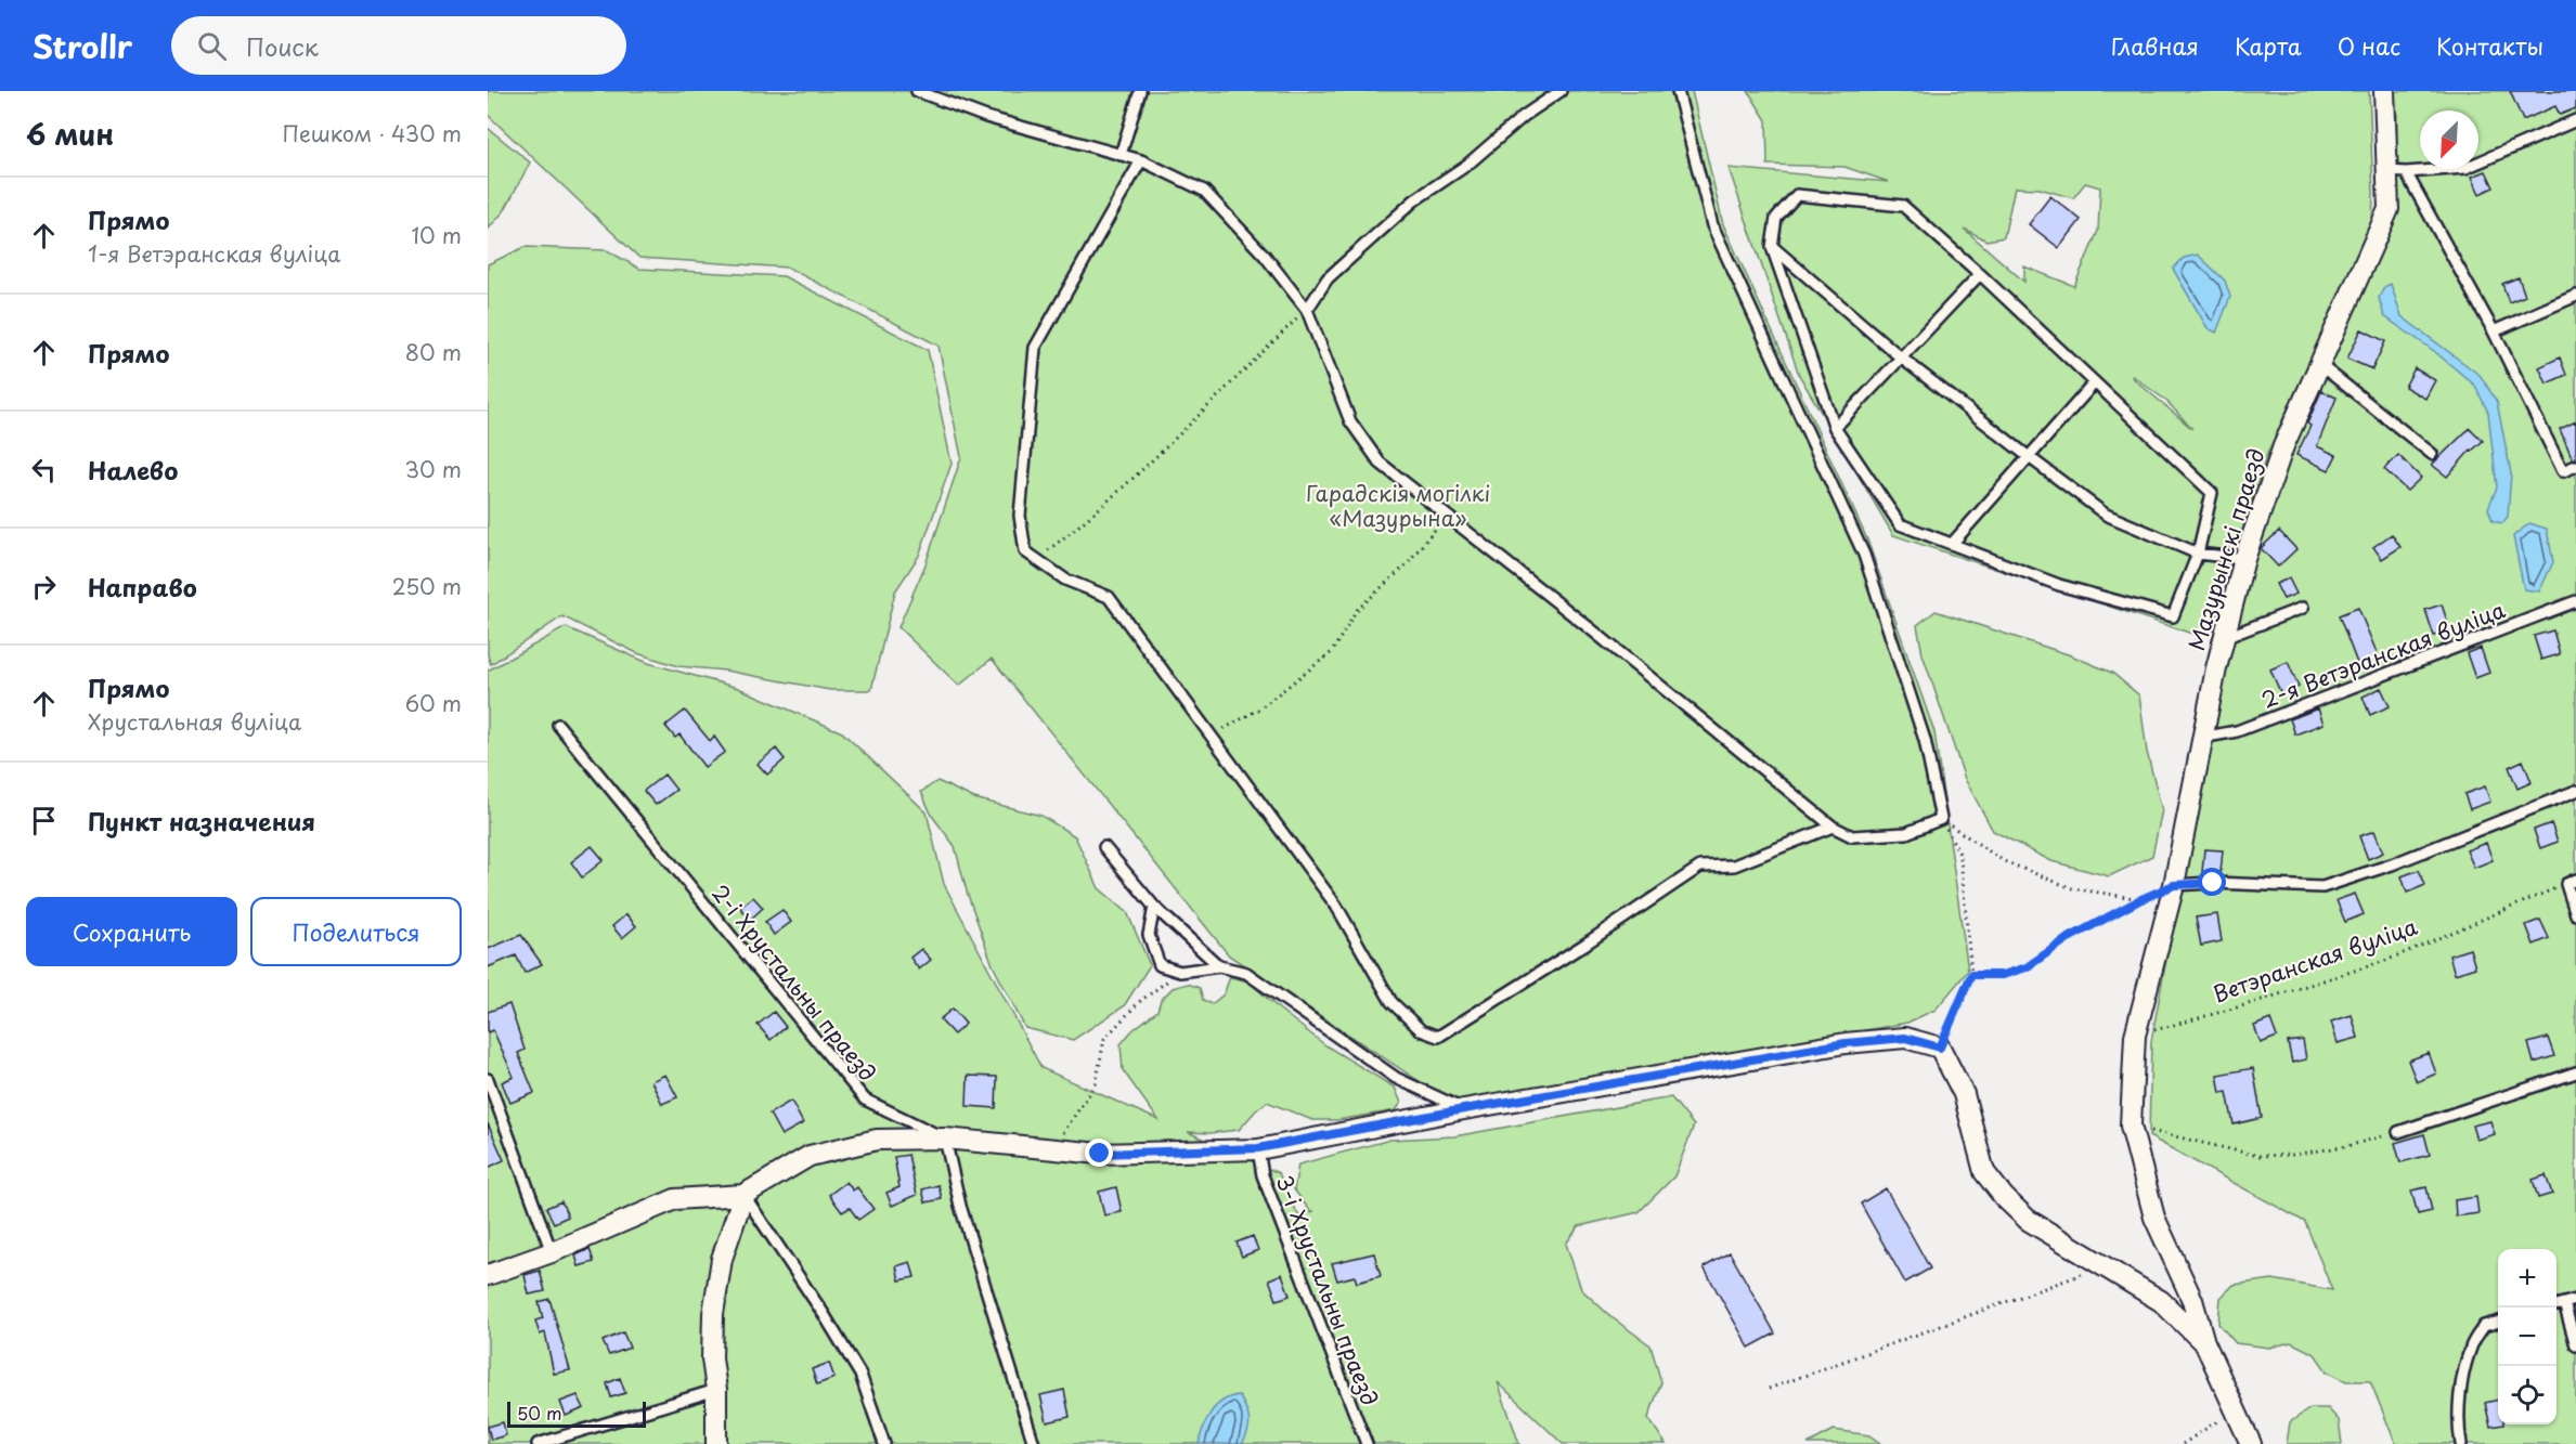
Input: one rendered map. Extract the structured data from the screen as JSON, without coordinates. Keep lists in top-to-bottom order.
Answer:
{
  "streets": {
    "street": ["Мазурынскі праезд"],
    "lane": ["2-я Ветэранская вуліца", "2-і Хрустальны праезд", "3-і Хрустальны праезд"],
    "path": ["Ветэранская вуліца"]
  },
  "crossings": [
    ["Мазурынскі праезд", "2-я Ветэранская вуліца"],
    ["Мазурынскі праезд", "Ветэранская вуліца"]
  ],
  "parks": ["Гарадскія могілкі «Мазурына»"],
  "scale_bar": "50 m",
  "north": "bottom left",
  "page": {
    "header": "Strollr",
    "search": "Поиск",
    "nav": [
      "Главная",
      "Карта",
      "О нас",
      "Контакты"
    ],
    "heading": ["6 мин", "Пешком · 430 m"],
    "list": [
      ["Прямо", "1-я Ветэранская вуліца", "10 m"],
      ["Прямо", "80 m"],
      ["Налево", "30 m"],
      ["Направо", "250 m"],
      ["Прямо", "Хрустальная вуліца", "60 m"],
      "Пункт назначения"
    ],
    "buttons": ["Сохранить", "Поделиться"],
    "map_buttons": ["+", "−"],
    "scale": "50 m"
  }
}
